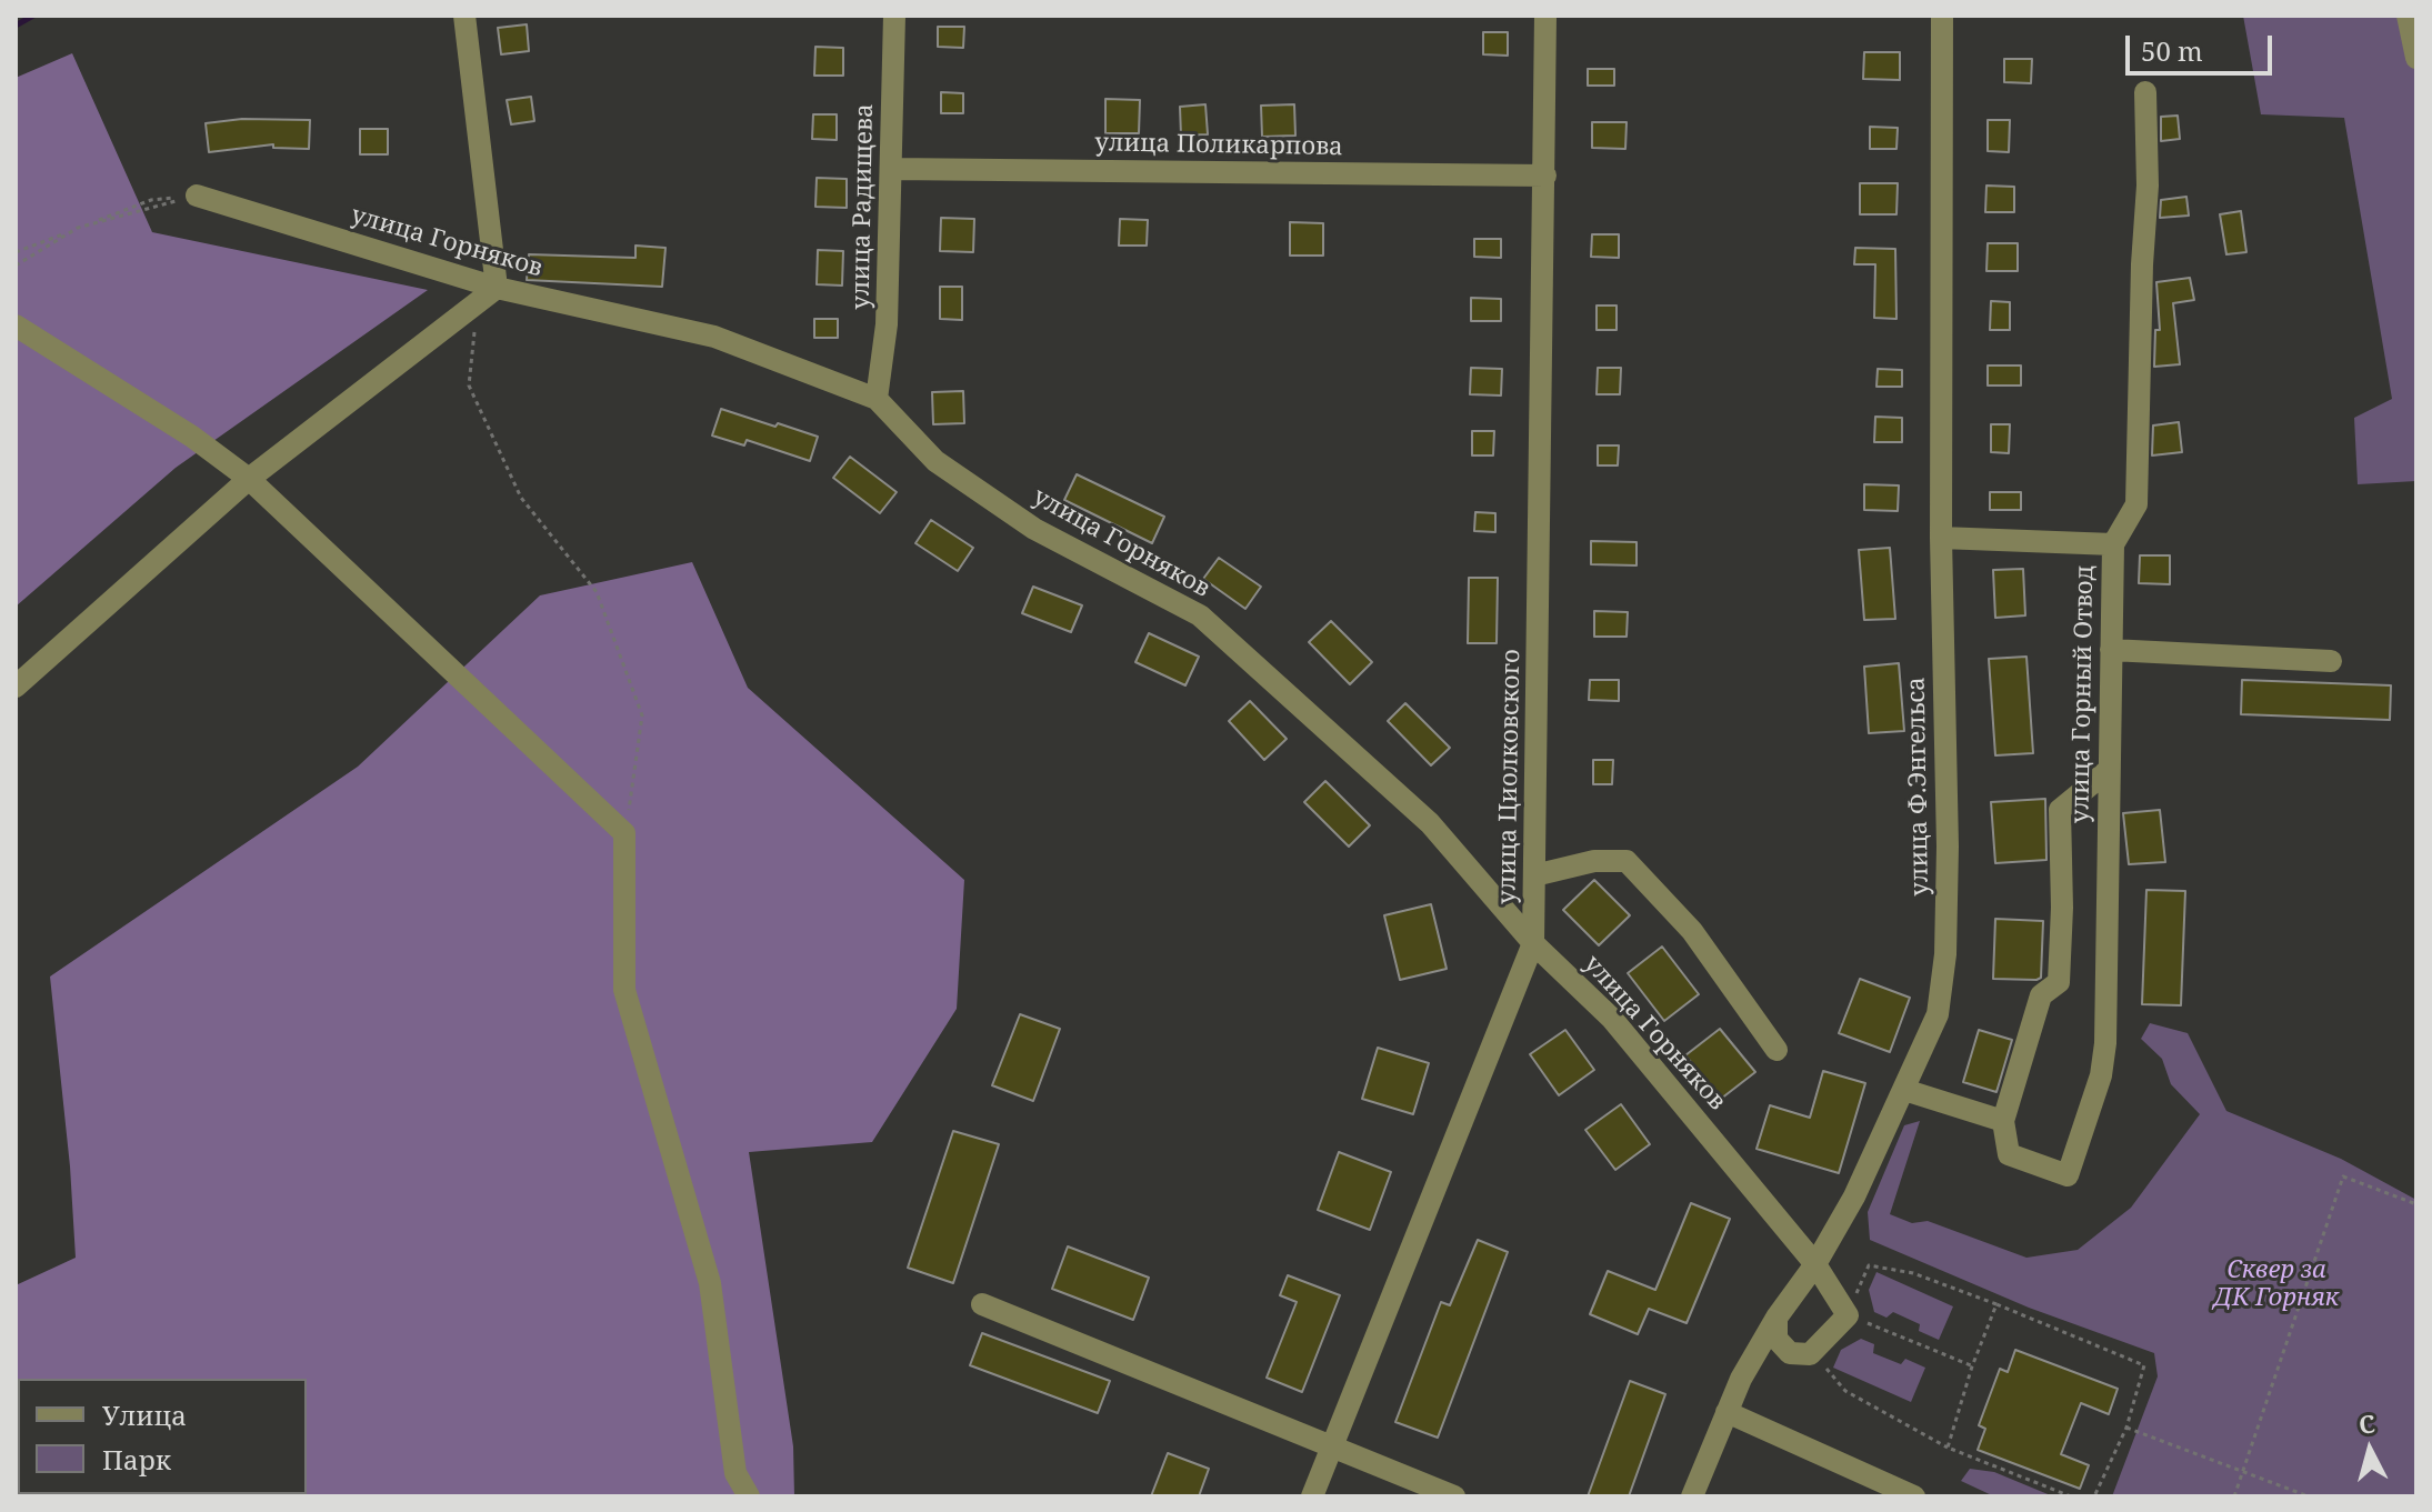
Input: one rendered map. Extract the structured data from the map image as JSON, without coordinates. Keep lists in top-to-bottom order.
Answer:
{
  "streets": {
    "street": [
      "улица Поликарпова",
      "улица Радищева",
      "улица Горняков",
      "улица Горный Отвод",
      "улица Циолковского",
      "улица Ф.Энгельса"
    ]
  },
  "crossings": [
    ["улица Поликарпова", "улица Радищева"],
    ["улица Поликарпова", "улица Циолковского"],
    ["улица Радищева", "улица Горняков"],
    ["улица Горняков", "улица Циолковского"],
    ["улица Горняков", "улица Ф.Энгельса"]
  ],
  "parks": ["Сквер за ДК Горняк"],
  "legend": ["Улица", "Парк"],
  "scale_bar": "50 m",
  "north": "top"
}
